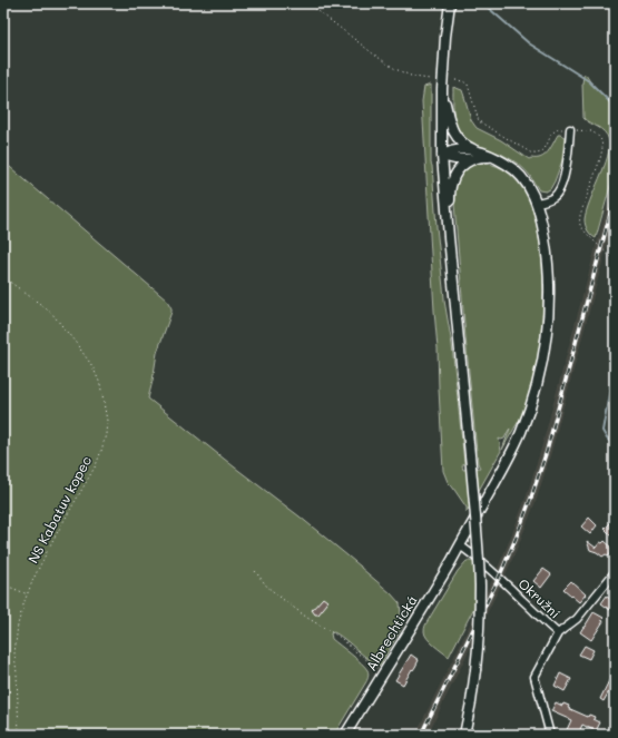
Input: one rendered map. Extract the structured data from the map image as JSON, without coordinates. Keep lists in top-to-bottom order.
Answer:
{
  "streets": {
    "main road": ["Albrechtická"],
    "street": ["Okružní"],
    "path": ["NS Kabatuv kopec"]
  },
  "crossings": [
    ["Okružní", "Albrechtická"]
  ]
}
